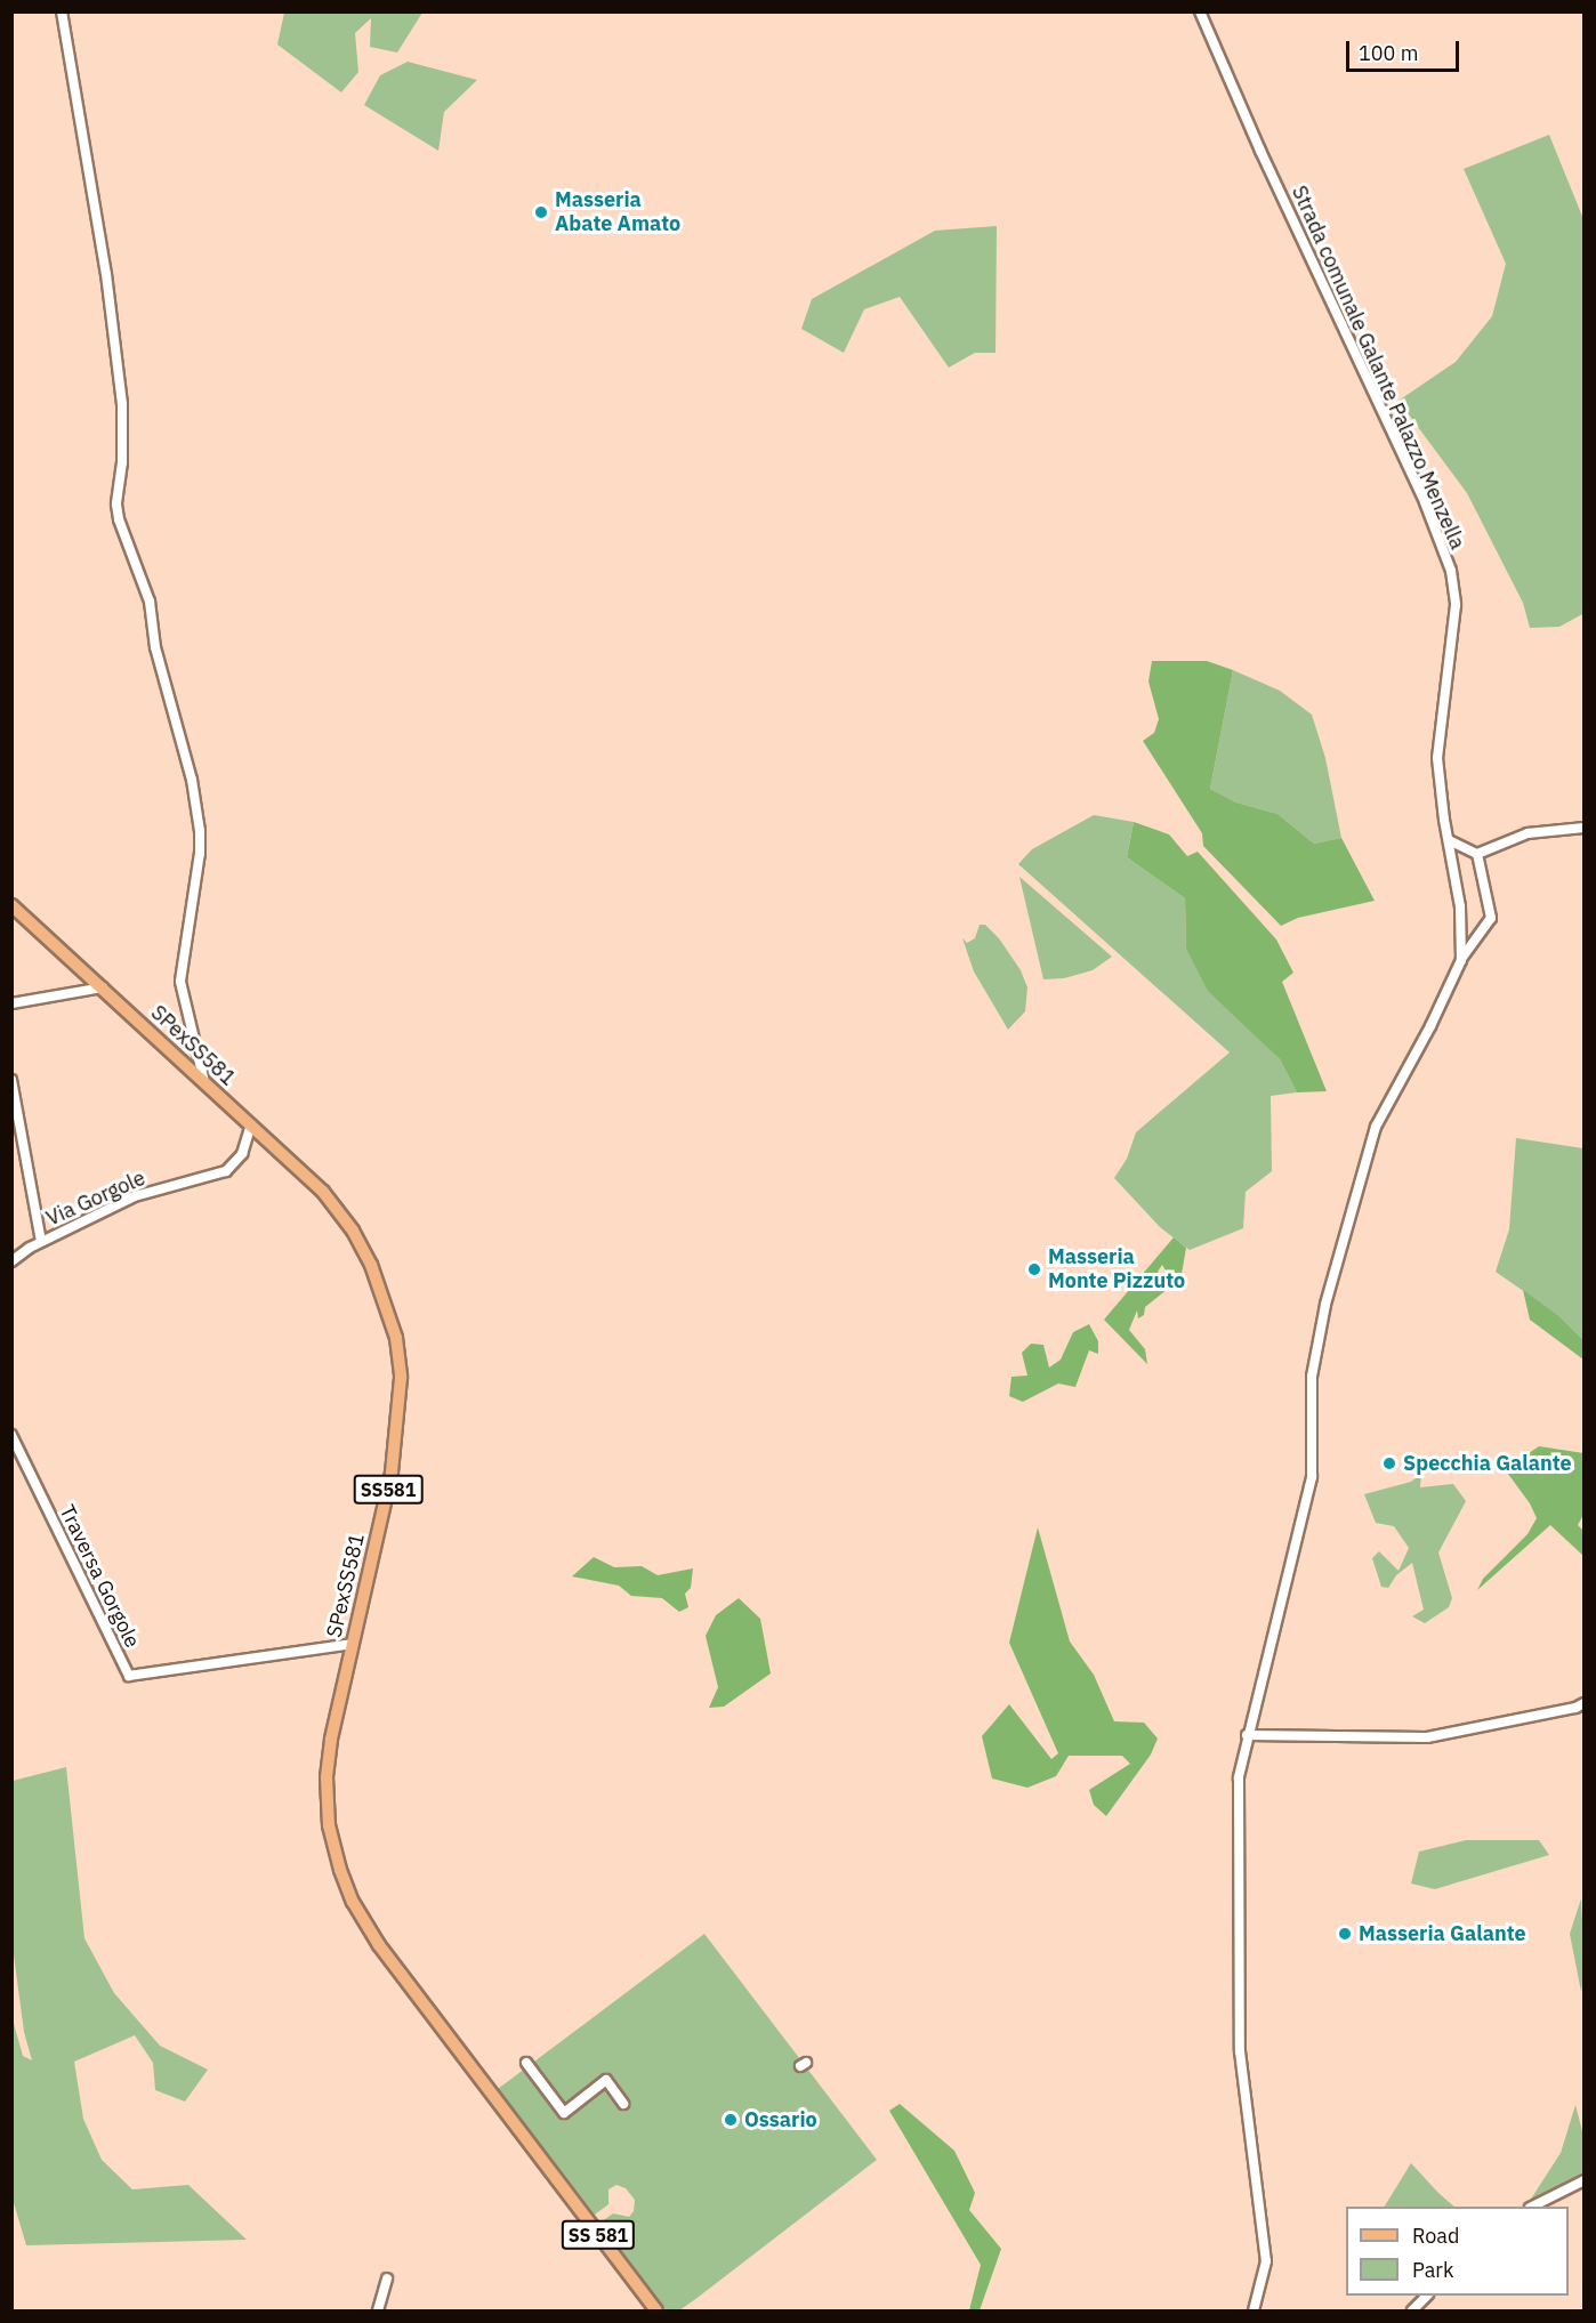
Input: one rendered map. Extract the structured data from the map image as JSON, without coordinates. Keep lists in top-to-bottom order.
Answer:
{
  "streets": {
    "main road": ["SPexSS581", "SS581", "SS 581"],
    "street": ["Strada comunale Galante Palazzo Menzella", "Via Gorgole", "Traversa Gorgole"]
  },
  "crossings": [
    ["SPexSS581", "Via Gorgole"],
    ["SPexSS581", "Traversa Gorgole"],
    ["SPexSS581", "SS 581"]
  ],
  "places": [
    "Masseria Abate Amato",
    "Masseria Monte Pizzuto",
    "Specchia Galante",
    "Masseria Galante",
    "Ossario"
  ],
  "legend": ["Road", "Park"],
  "scale_bar": "100 m"
}
